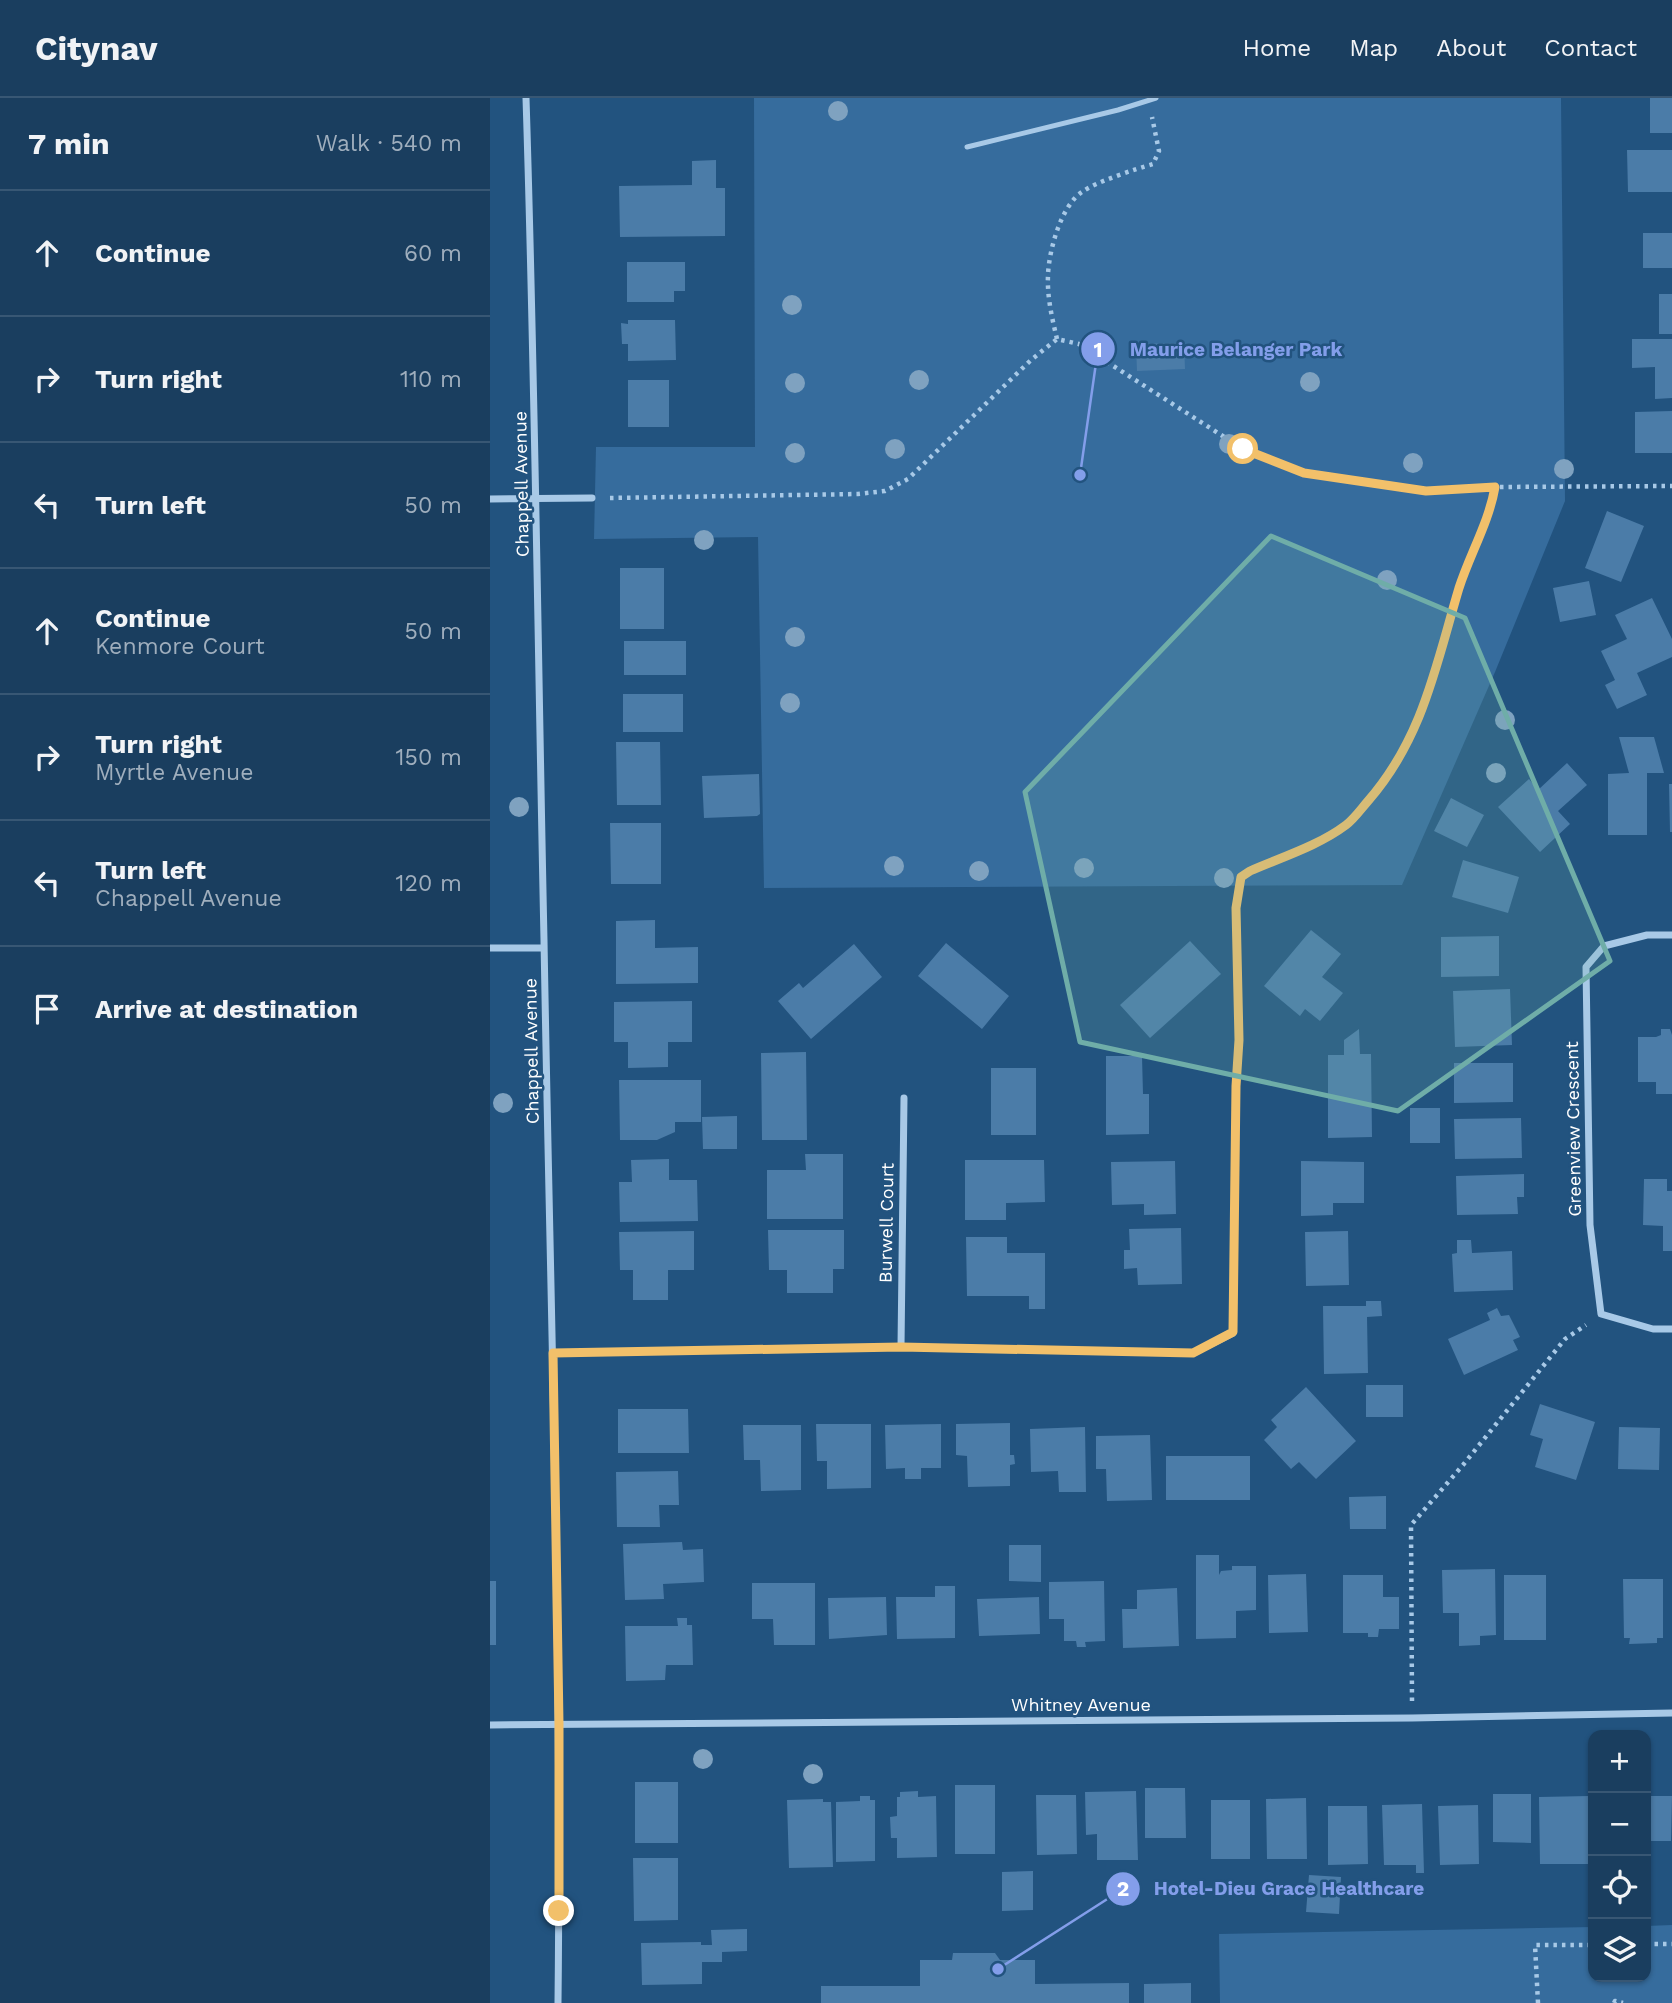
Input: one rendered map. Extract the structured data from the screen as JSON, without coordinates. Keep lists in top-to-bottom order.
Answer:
{
  "streets": {
    "street": [
      "Chappell Avenue",
      "Greenview Crescent",
      "Burwell Court",
      "Whitney Avenue"
    ]
  },
  "crossings": [
    ["Chappell Avenue", "Whitney Avenue"]
  ],
  "places": ["Maurice Belanger Park", "Hotel-Dieu Grace Healthcare"],
  "page": {
    "header": "Citynav",
    "nav": [
      "Home",
      "Map",
      "About",
      "Contact"
    ],
    "heading": ["7 min", "Walk · 540 m"],
    "list": [
      ["Continue", "60 m"],
      ["Turn right", "110 m"],
      ["Turn left", "50 m"],
      ["Continue", "Kenmore Court", "50 m"],
      ["Turn right", "Myrtle Avenue", "150 m"],
      ["Turn left", "Chappell Avenue", "120 m"],
      "Arrive at destination"
    ],
    "map_buttons": ["+", "−"]
  }
}
